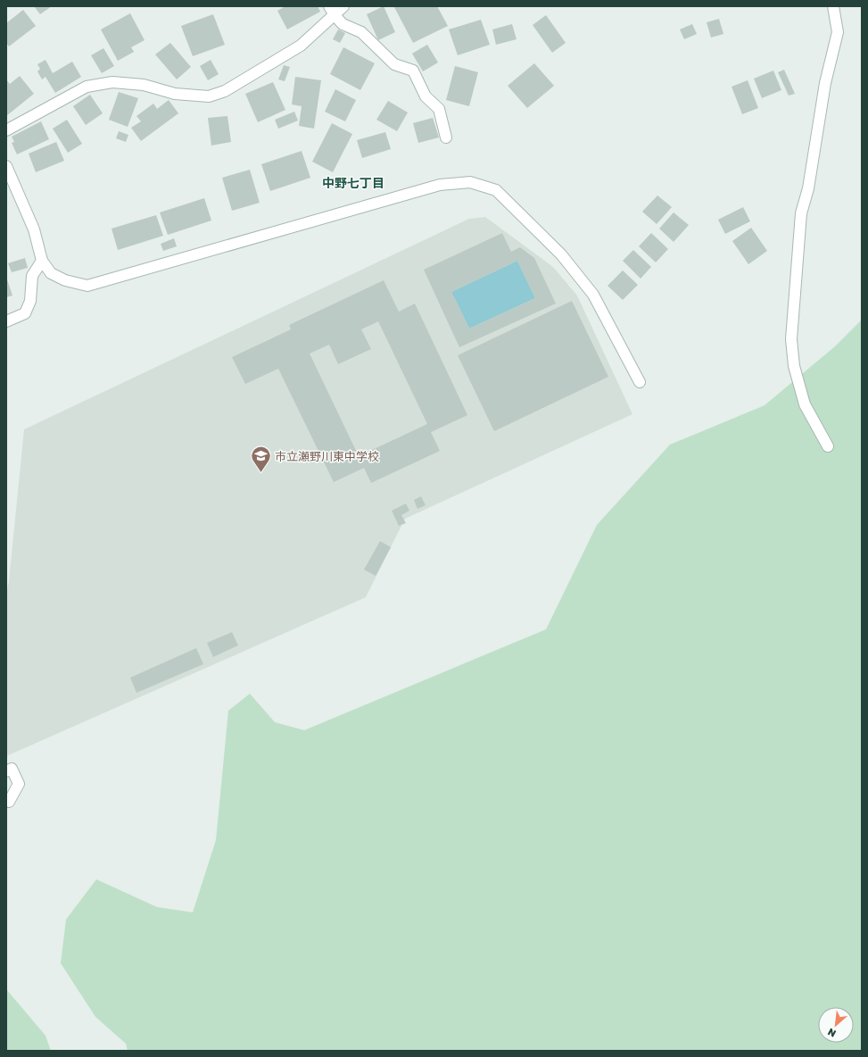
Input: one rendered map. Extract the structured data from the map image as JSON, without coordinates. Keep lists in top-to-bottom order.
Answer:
{
  "districts": ["中野七丁目"],
  "places": {
    "school or university": ["市立瀬野川東中学校"]
  },
  "north": "bottom left"
}
